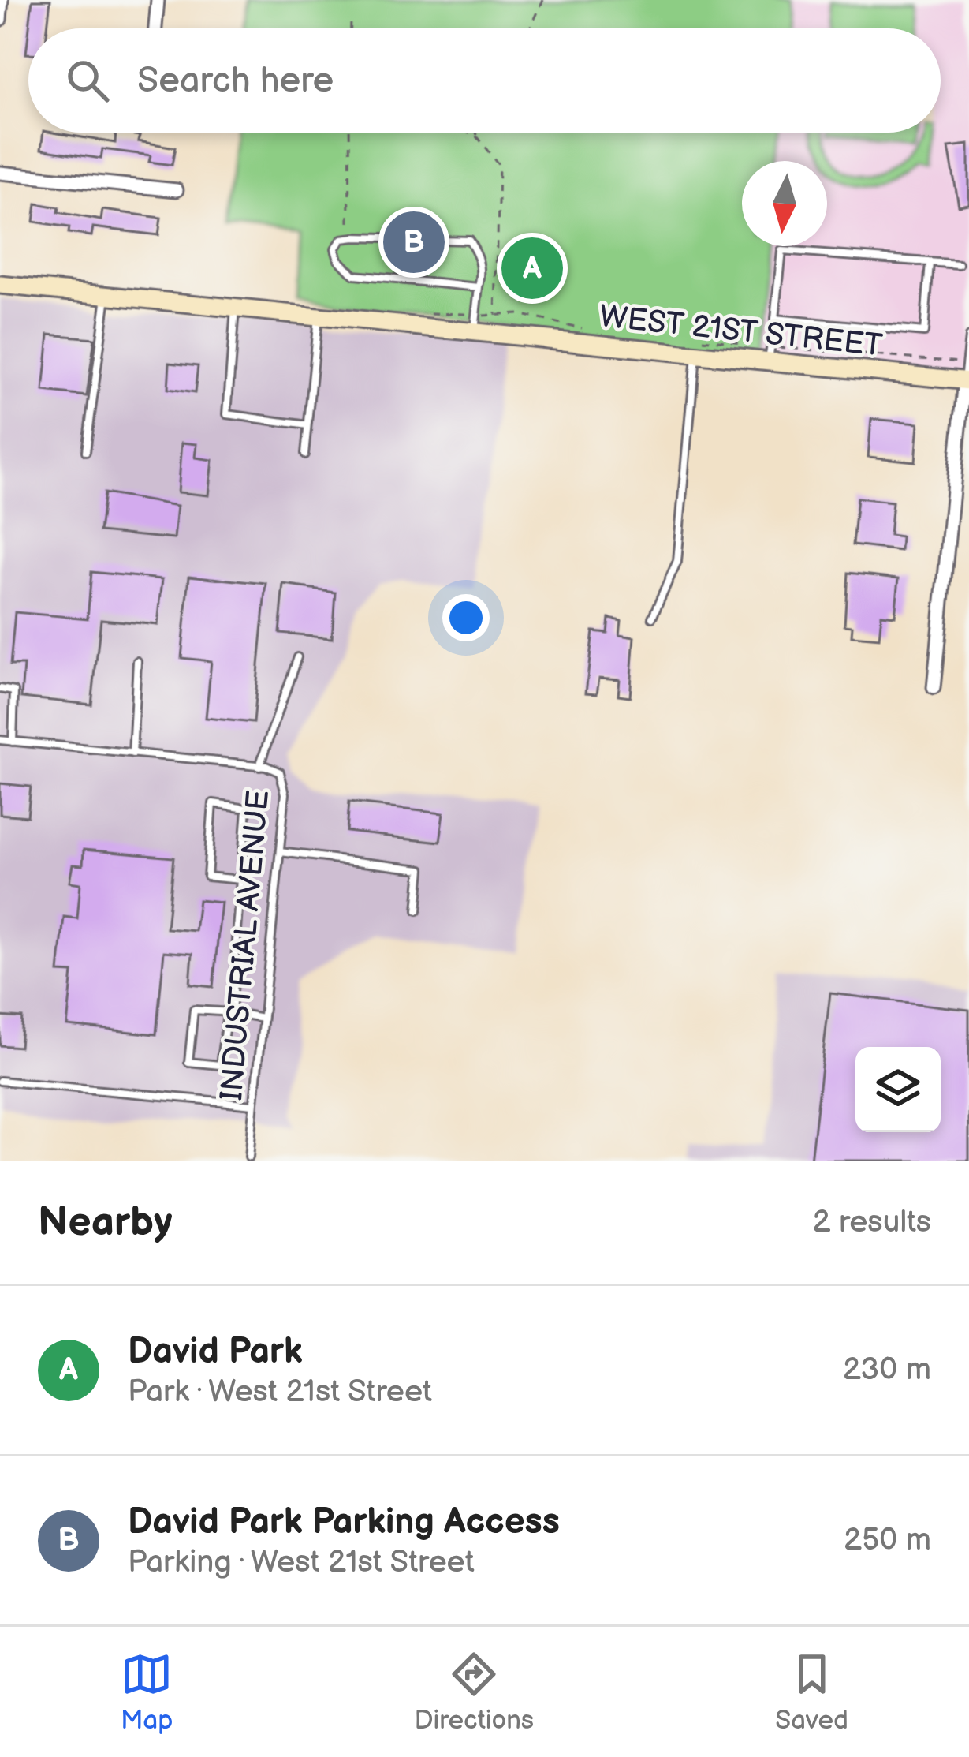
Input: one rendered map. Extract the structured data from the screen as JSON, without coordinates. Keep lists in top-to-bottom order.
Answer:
{
  "streets": {
    "street": ["WEST 21ST STREET"],
    "lane": ["INDUSTRIAL AVENUE"]
  },
  "north": "bottom",
  "page": {
    "search": "Search here",
    "pins": ["B", "A"],
    "heading": ["Nearby", "2 results"],
    "list": [
      {
        "mark": "A",
        "name": "David Park",
        "note": "Park · West 21st Street",
        "value": "230 m"
      },
      {
        "mark": "B",
        "name": "David Park Parking Access",
        "note": "Parking · West 21st Street",
        "value": "250 m"
      }
    ],
    "nav": ["Map", "Directions", "Saved"]
  }
}
